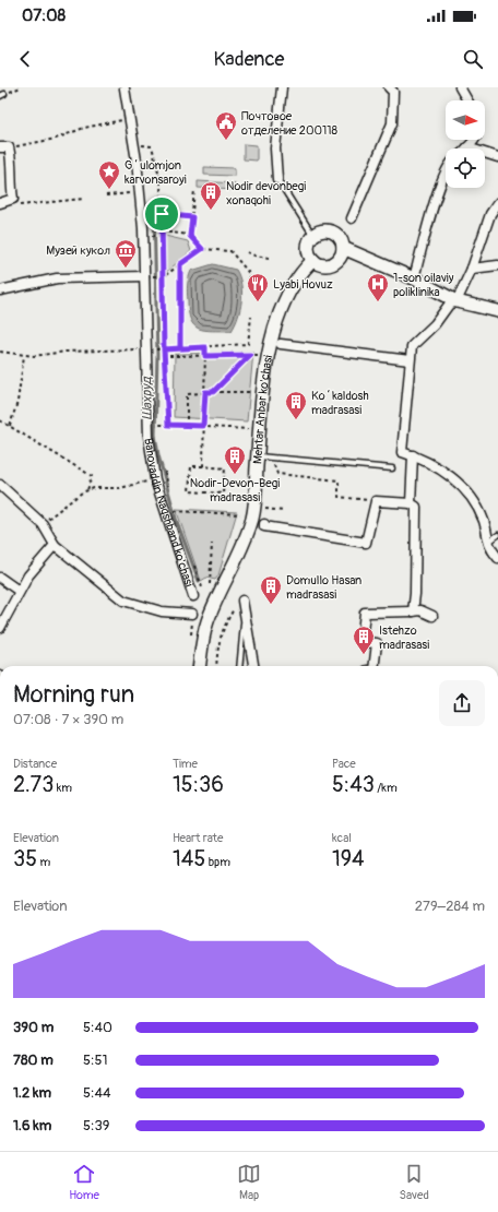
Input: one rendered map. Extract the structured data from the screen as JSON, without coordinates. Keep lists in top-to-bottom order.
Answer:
{
  "streets": {
    "main road": ["Mehtar Anbar ko'chasi"],
    "street": ["Bahovaddin Naqshband ko'chasi"]
  },
  "water": ["Шахруд"],
  "places": {
    "public building": ["Почтовое отделение 200118"],
    "place": ["Gʻulomjon karvonsaroyi"],
    "building": [
      "Nodir devonbegi xonaqohi",
      "Koʻkaldosh madrasasi",
      "Nodir-Devon-Begi madrasasi",
      "Domullo Hasan madrasasi",
      "Istehzo madrasasi"
    ],
    "museum": ["Музей кукол"],
    "restaurant": ["Lyabi Hovuz"],
    "hospital": ["1-son oilaviy poliklinika"]
  },
  "north": "right",
  "page": {
    "status": "07:08",
    "header": "Kadence",
    "heading": ["Morning run", "07:08 · 7 × 390 m"],
    "stats": [
      ["Distance", "2.73 km"],
      ["Time", "15:36"],
      ["Pace", "5:43 /km"],
      ["Elevation", "35 m"],
      ["Heart rate", "145 bpm"],
      ["kcal", "194"]
    ],
    "chart": ["Elevation", "279–284 m"],
    "list": [
      {
        "name": "390 m",
        "note": "5:40"
      },
      {
        "name": "780 m",
        "note": "5:51"
      },
      {
        "name": "1.2 km",
        "note": "5:44"
      },
      {
        "name": "1.6 km",
        "note": "5:39"
      }
    ],
    "tabs": ["Home", "Map", "Saved"]
  }
}
